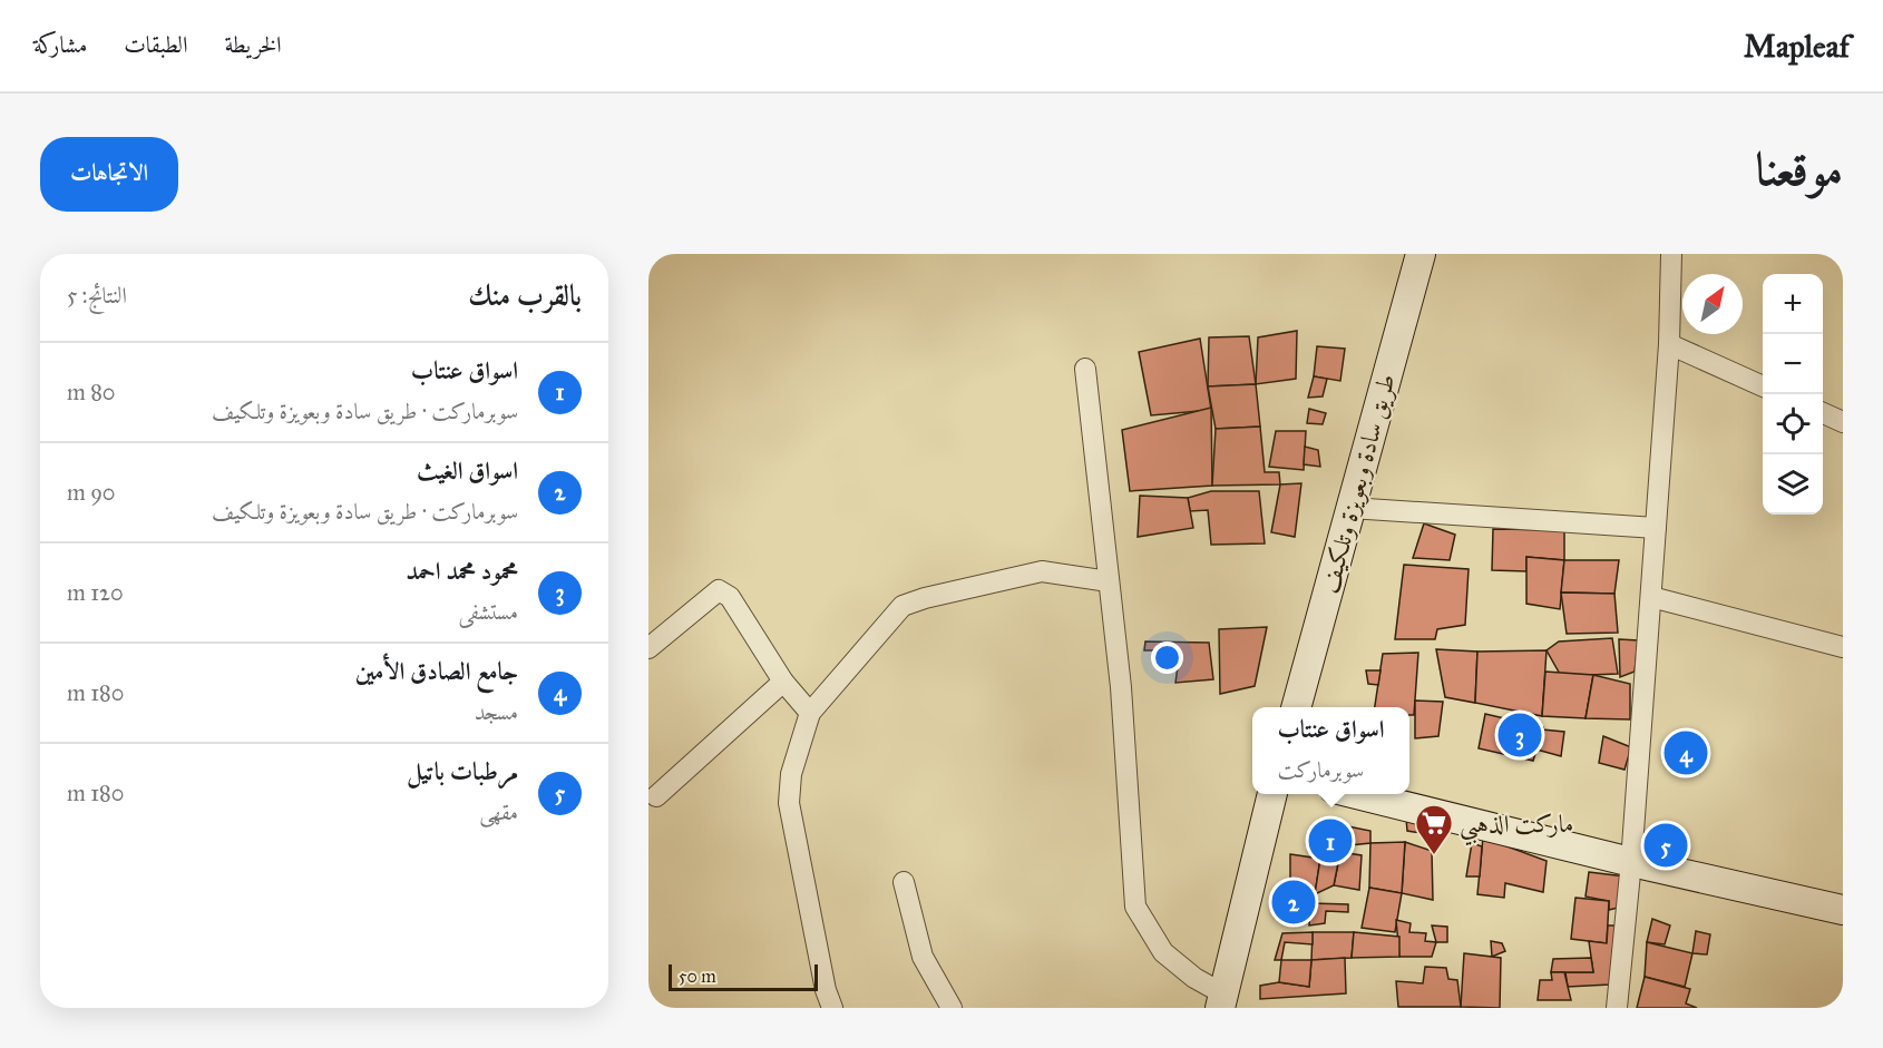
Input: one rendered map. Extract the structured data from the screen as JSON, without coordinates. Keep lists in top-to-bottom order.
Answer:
{
  "streets": {
    "main road": ["طريق سادة وبعويزة وتلكيف"]
  },
  "places": {
    "supermarket": ["ماركت الذهبي"]
  },
  "scale_bar": "50 m",
  "north": "top right",
  "page": {
    "header": "Mapleaf",
    "nav": ["الخريطة", "الطبقات", "مشاركة"],
    "title": "موقعنا",
    "buttons": "الاتجاهات",
    "heading": ["بالقرب منك", "النتائج: 5"],
    "map_buttons": ["+", "−"],
    "list": [
      {
        "mark": "1",
        "name": "اسواق عنتاب",
        "note": "سوبرماركت · طريق سادة وبعويزة وتلكيف",
        "value": "80 m"
      },
      {
        "mark": "2",
        "name": "اسواق الغيث",
        "note": "سوبرماركت · طريق سادة وبعويزة وتلكيف",
        "value": "90 m"
      },
      {
        "mark": "3",
        "name": "محمود محمد احمد",
        "note": "مستشفى",
        "value": "120 m"
      },
      {
        "mark": "4",
        "name": "جامع الصادق الأمين",
        "note": "مسجد",
        "value": "180 m"
      },
      {
        "mark": "5",
        "name": "مرطبات باتيل",
        "note": "مقهى",
        "value": "180 m"
      }
    ],
    "popup": ["اسواق عنتاب", "سوبرماركت"],
    "pins": [
      "3",
      "4",
      "1",
      "5",
      "2"
    ],
    "scale": "50 m"
  }
}
